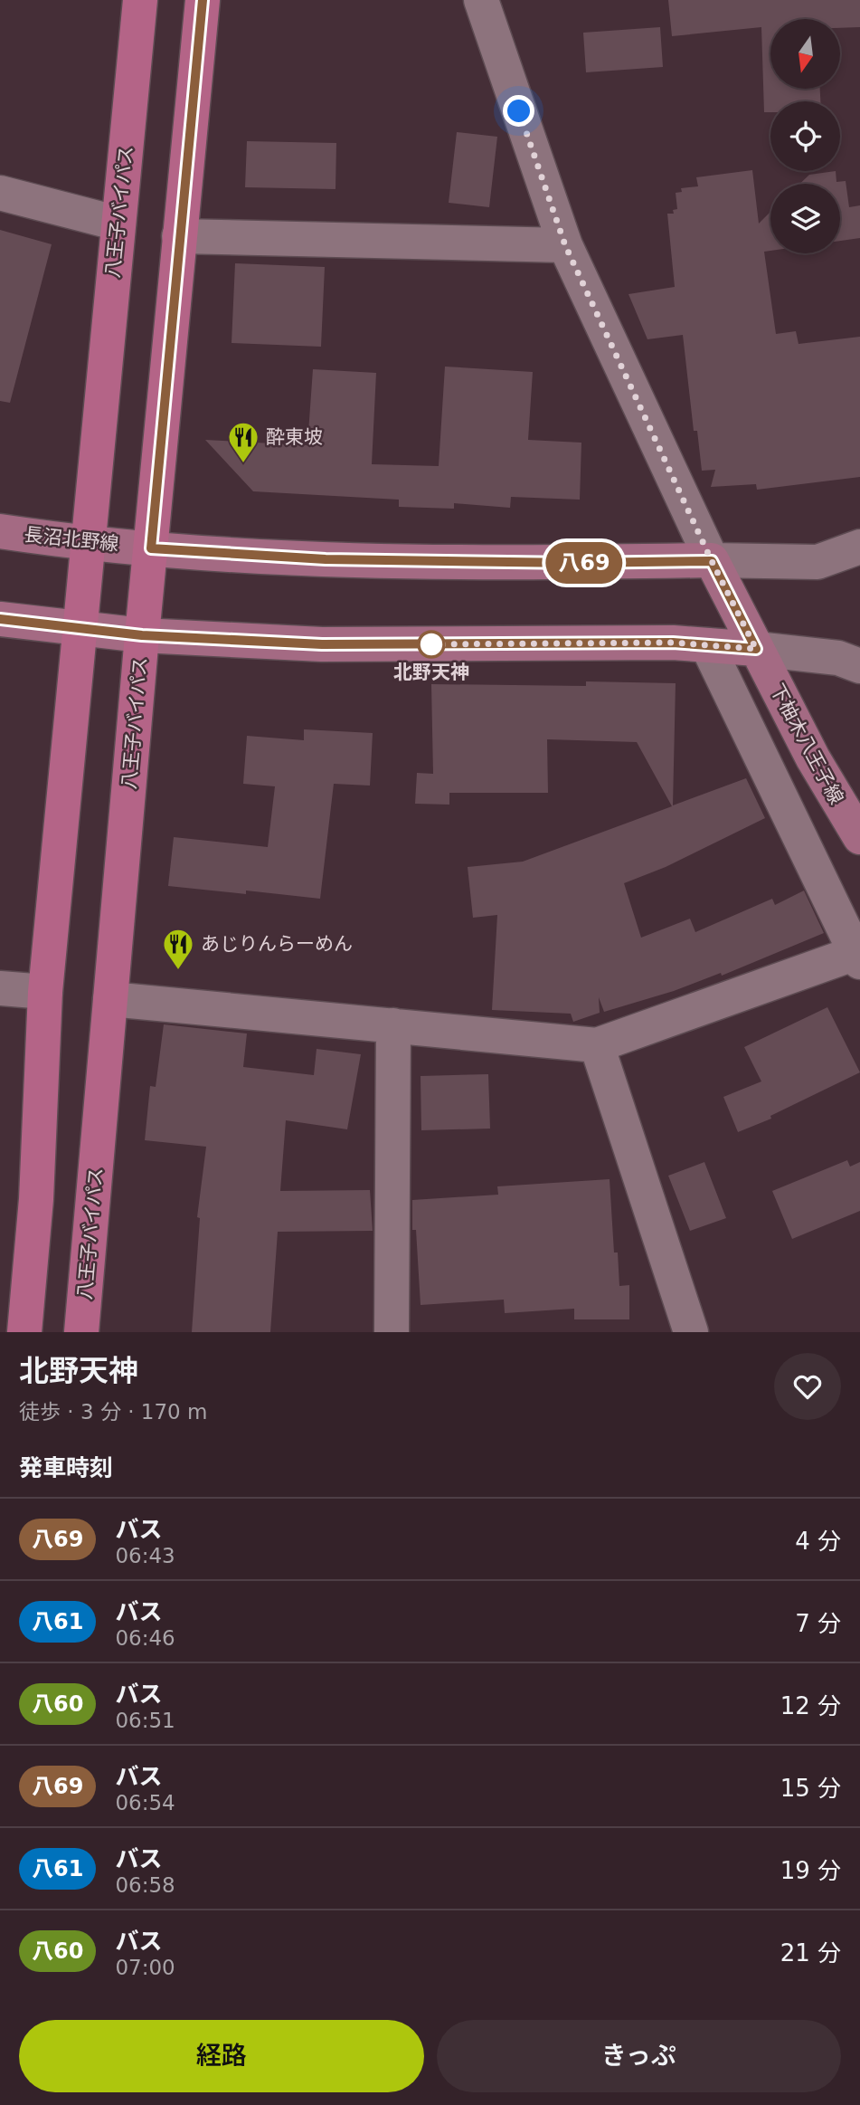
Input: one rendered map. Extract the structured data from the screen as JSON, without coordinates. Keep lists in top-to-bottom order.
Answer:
{
  "streets": {
    "highway": ["八王子バイパス"],
    "main road": ["長沼北野線", "下柚木八王子線"]
  },
  "crossings": [
    ["八王子バイパス", "長沼北野線"],
    ["長沼北野線", "下柚木八王子線"]
  ],
  "places": {
    "restaurant": ["酔東坡", "あじりんらーめん"],
    "other": ["北野天神"]
  },
  "lines": ["bus line 八69"],
  "north": "bottom",
  "page": {
    "on_map": "八69",
    "heading": [
      ["北野天神", "徒歩 · 3 分 · 170 m"],
      "発車時刻"
    ],
    "list": [
      {
        "mark": "八69",
        "name": "バス",
        "note": "06:43",
        "value": "4 分"
      },
      {
        "mark": "八61",
        "name": "バス",
        "note": "06:46",
        "value": "7 分"
      },
      {
        "mark": "八60",
        "name": "バス",
        "note": "06:51",
        "value": "12 分"
      },
      {
        "mark": "八69",
        "name": "バス",
        "note": "06:54",
        "value": "15 分"
      },
      {
        "mark": "八61",
        "name": "バス",
        "note": "06:58",
        "value": "19 分"
      },
      {
        "mark": "八60",
        "name": "バス",
        "note": "07:00",
        "value": "21 分"
      }
    ],
    "buttons": ["経路", "きっぷ"]
  }
}
